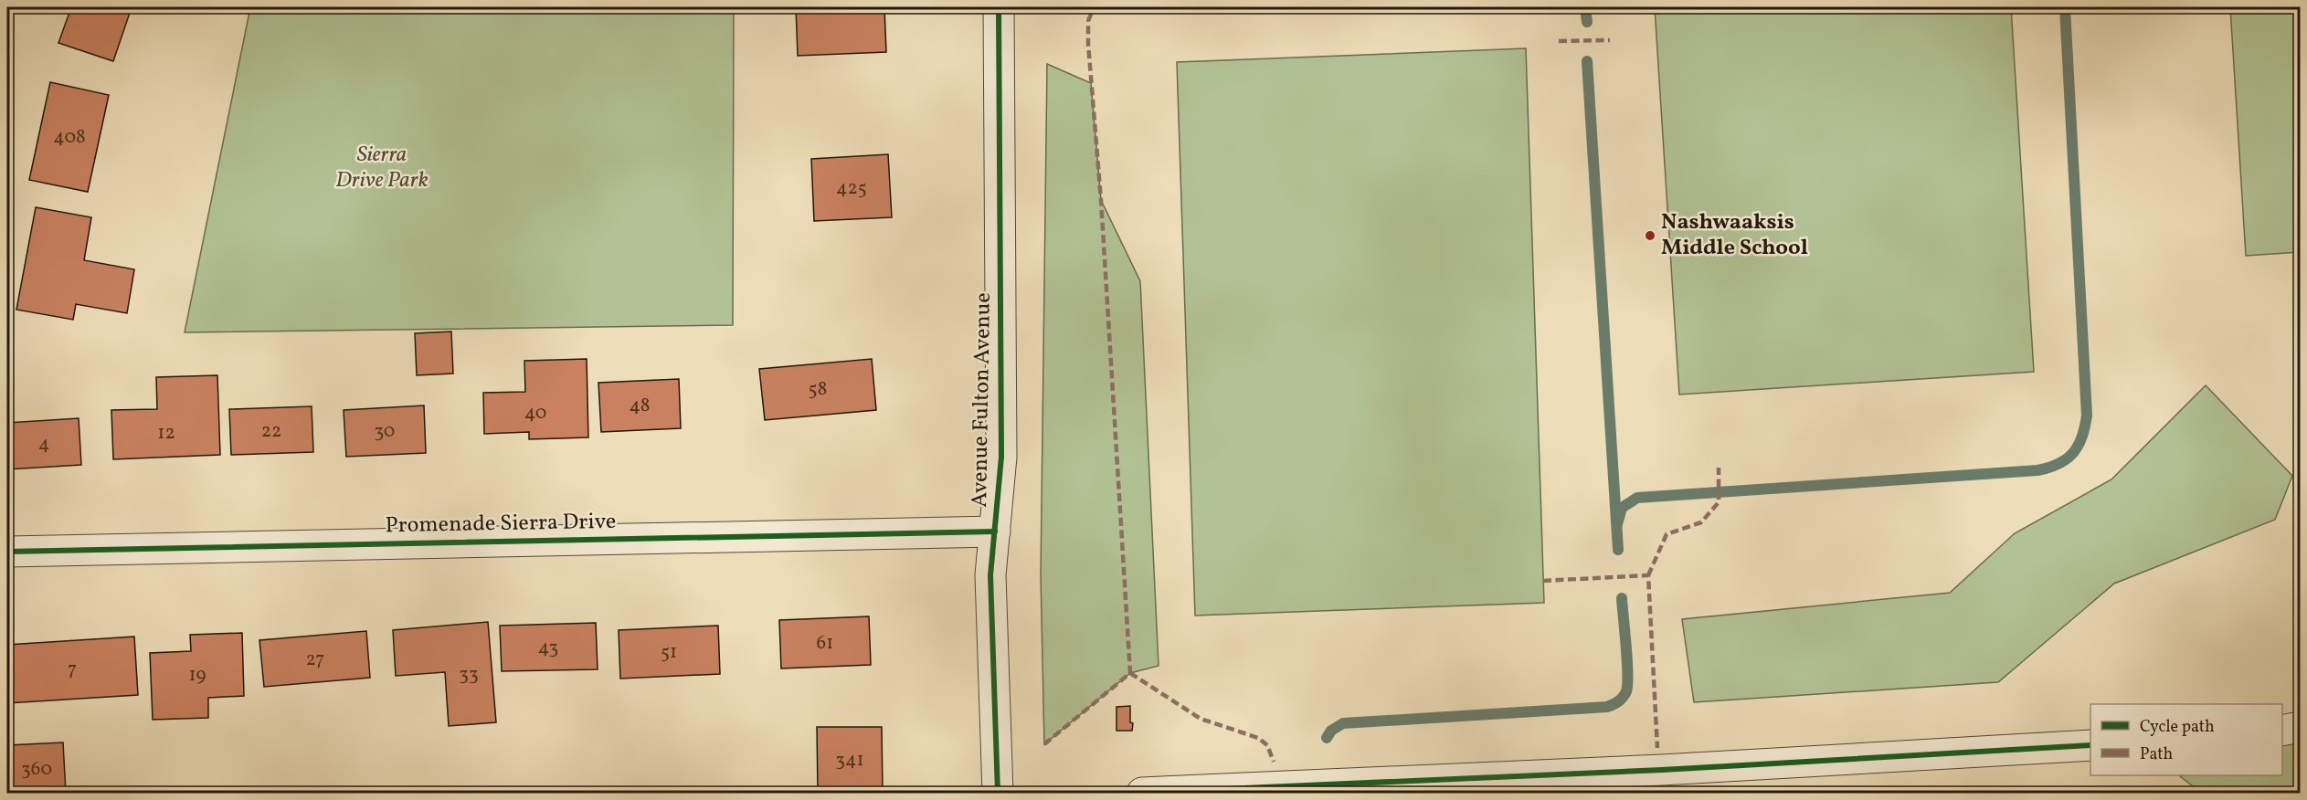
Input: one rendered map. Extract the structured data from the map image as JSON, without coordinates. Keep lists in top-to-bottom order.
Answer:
{
  "streets": {
    "street": ["Avenue Fulton Avenue", "Promenade Sierra Drive"]
  },
  "crossings": [
    ["Avenue Fulton Avenue", "Promenade Sierra Drive"]
  ],
  "parks": ["Sierra Drive Park"],
  "places": ["Nashwaaksis Middle School"],
  "house_numbers": [
    "408",
    "425",
    "58",
    "48",
    "40",
    "22",
    "30",
    "12",
    "4",
    "61",
    "43",
    "51",
    "27",
    "7",
    "33",
    "19",
    "341",
    "360"
  ],
  "legend": ["Cycle path", "Path"]
}
